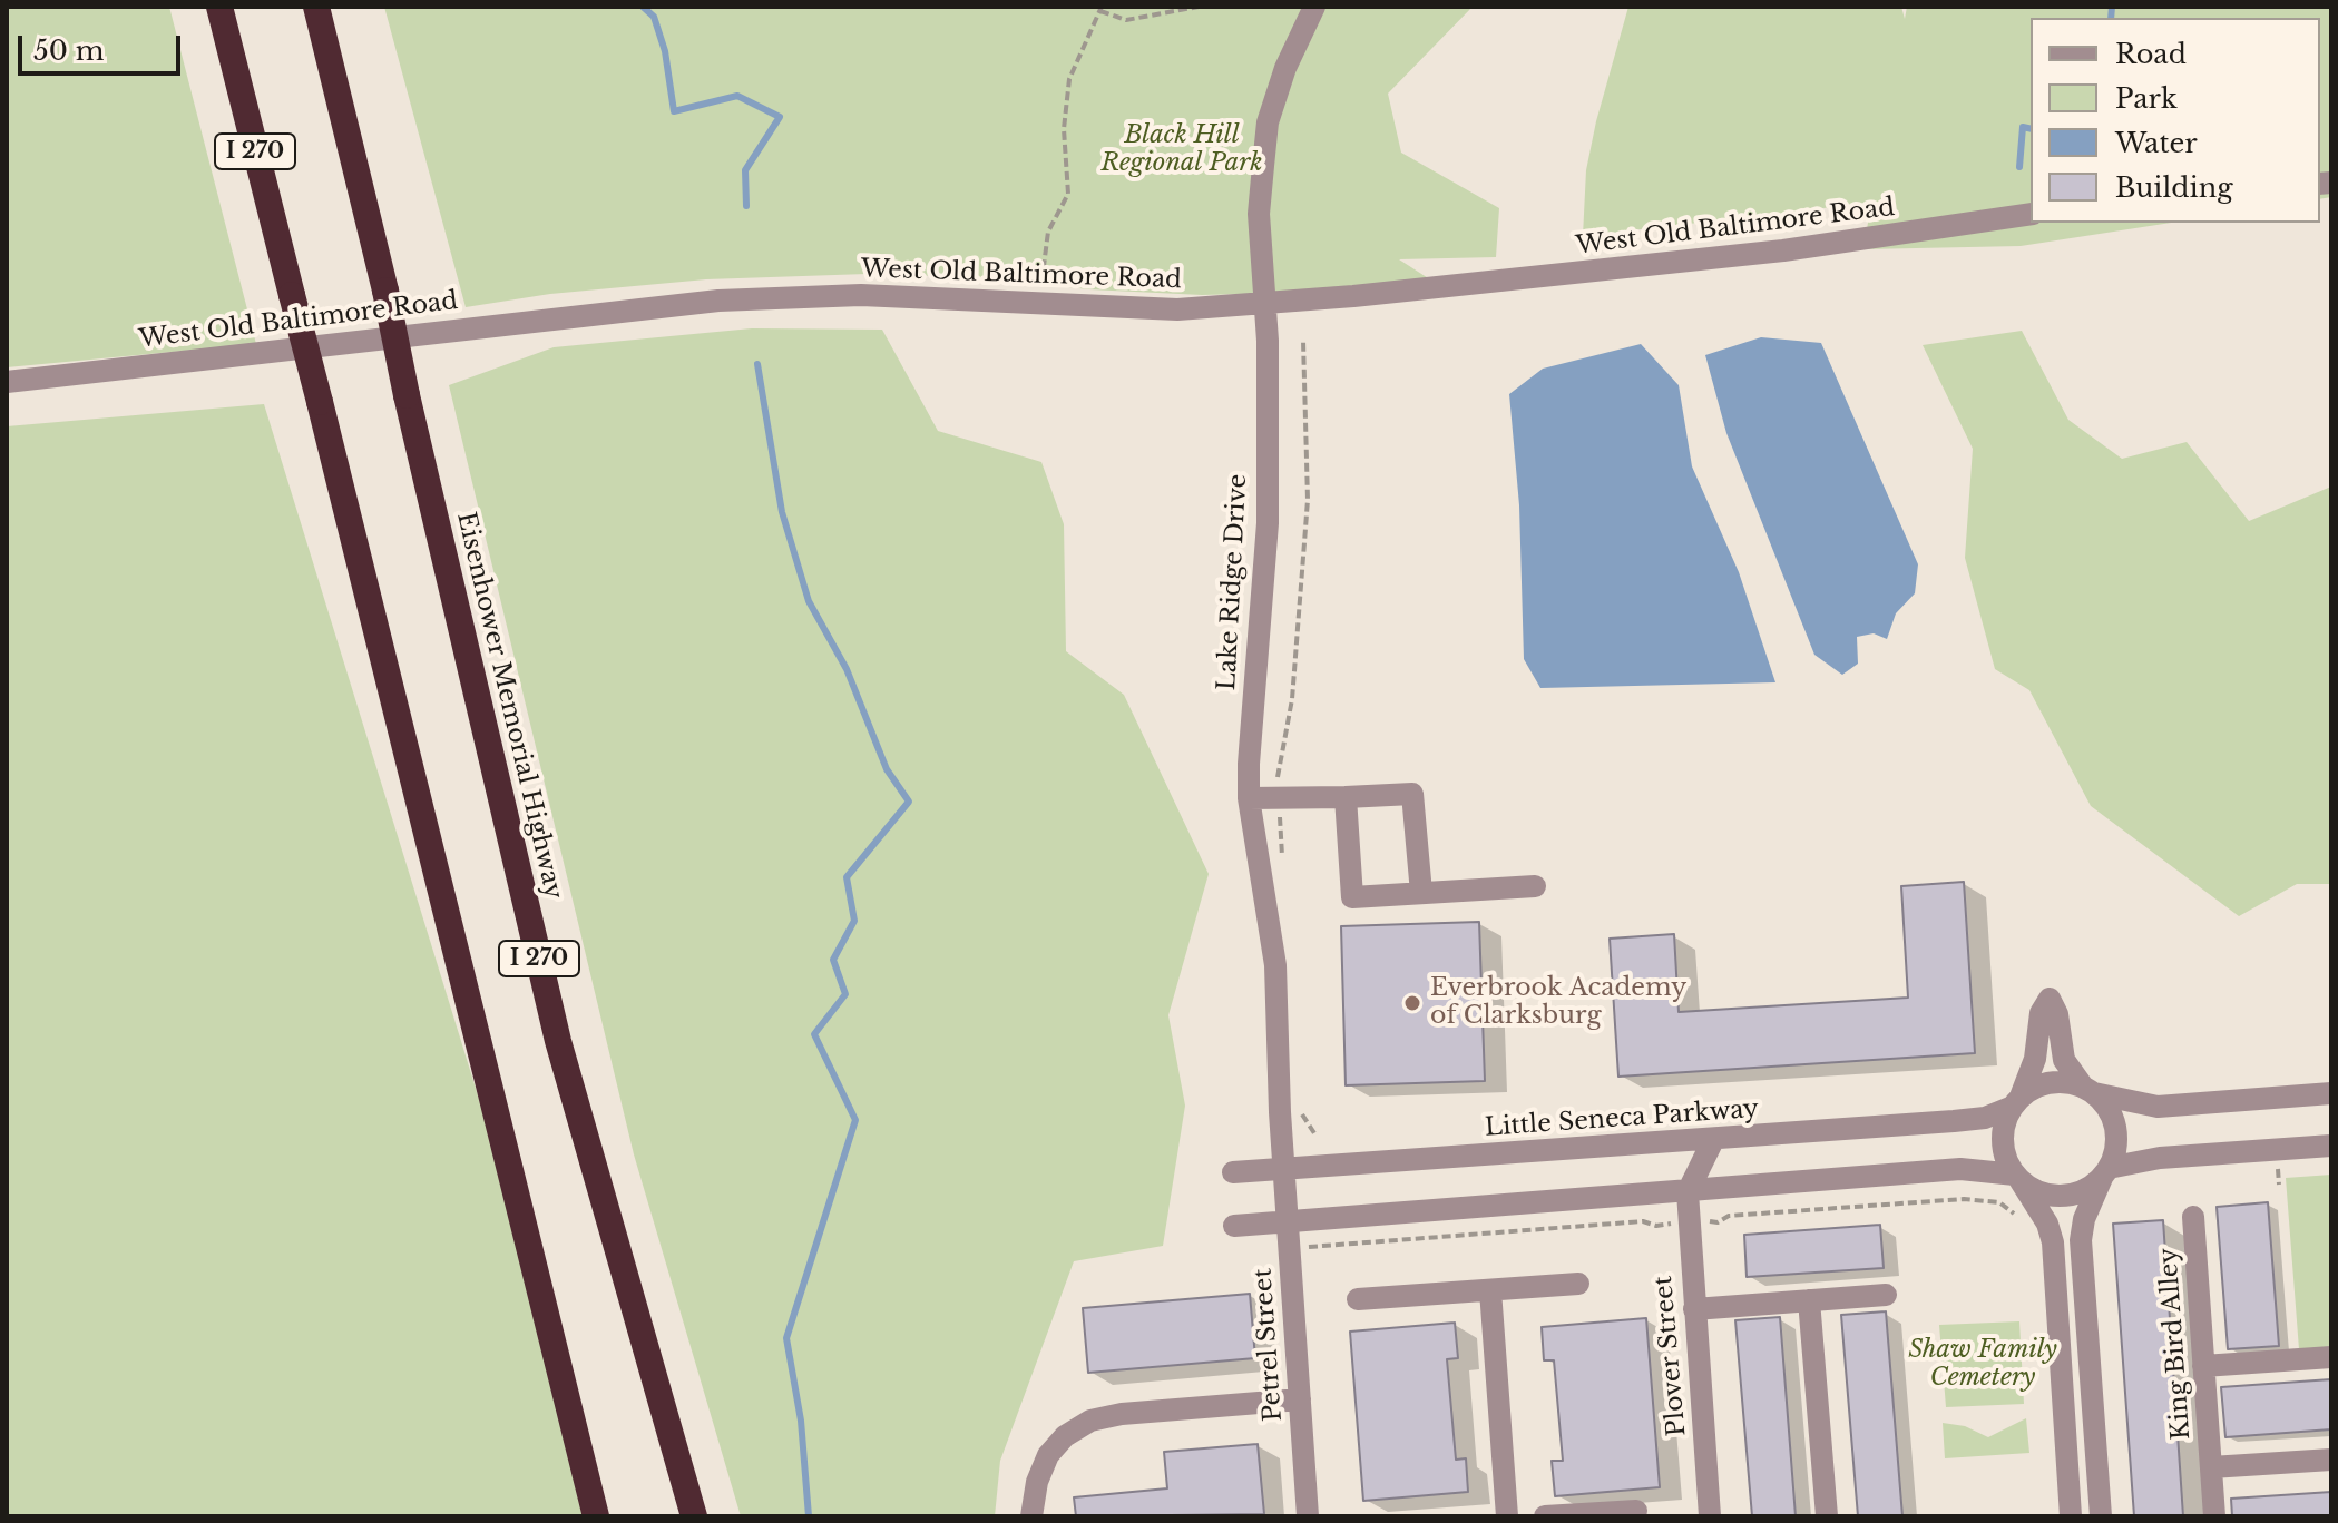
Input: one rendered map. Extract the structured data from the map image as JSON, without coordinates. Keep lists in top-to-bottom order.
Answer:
{
  "streets": {
    "highway": ["I 270", "Eisenhower Memorial Highway"],
    "street": [
      "West Old Baltimore Road",
      "Lake Ridge Drive",
      "Little Seneca Parkway",
      "King Bird Alley",
      "Petrel Street",
      "Plover Street"
    ]
  },
  "crossings": [
    ["West Old Baltimore Road", "Lake Ridge Drive"],
    ["Lake Ridge Drive", "Little Seneca Parkway"],
    ["Lake Ridge Drive", "Petrel Street"],
    ["Little Seneca Parkway", "Petrel Street"]
  ],
  "parks": ["Black Hill Regional Park", "Shaw Family Cemetery"],
  "places": ["Everbrook Academy of Clarksburg"],
  "legend": [
    "Road",
    "Park",
    "Water",
    "Building"
  ],
  "scale_bar": "50 m"
}
